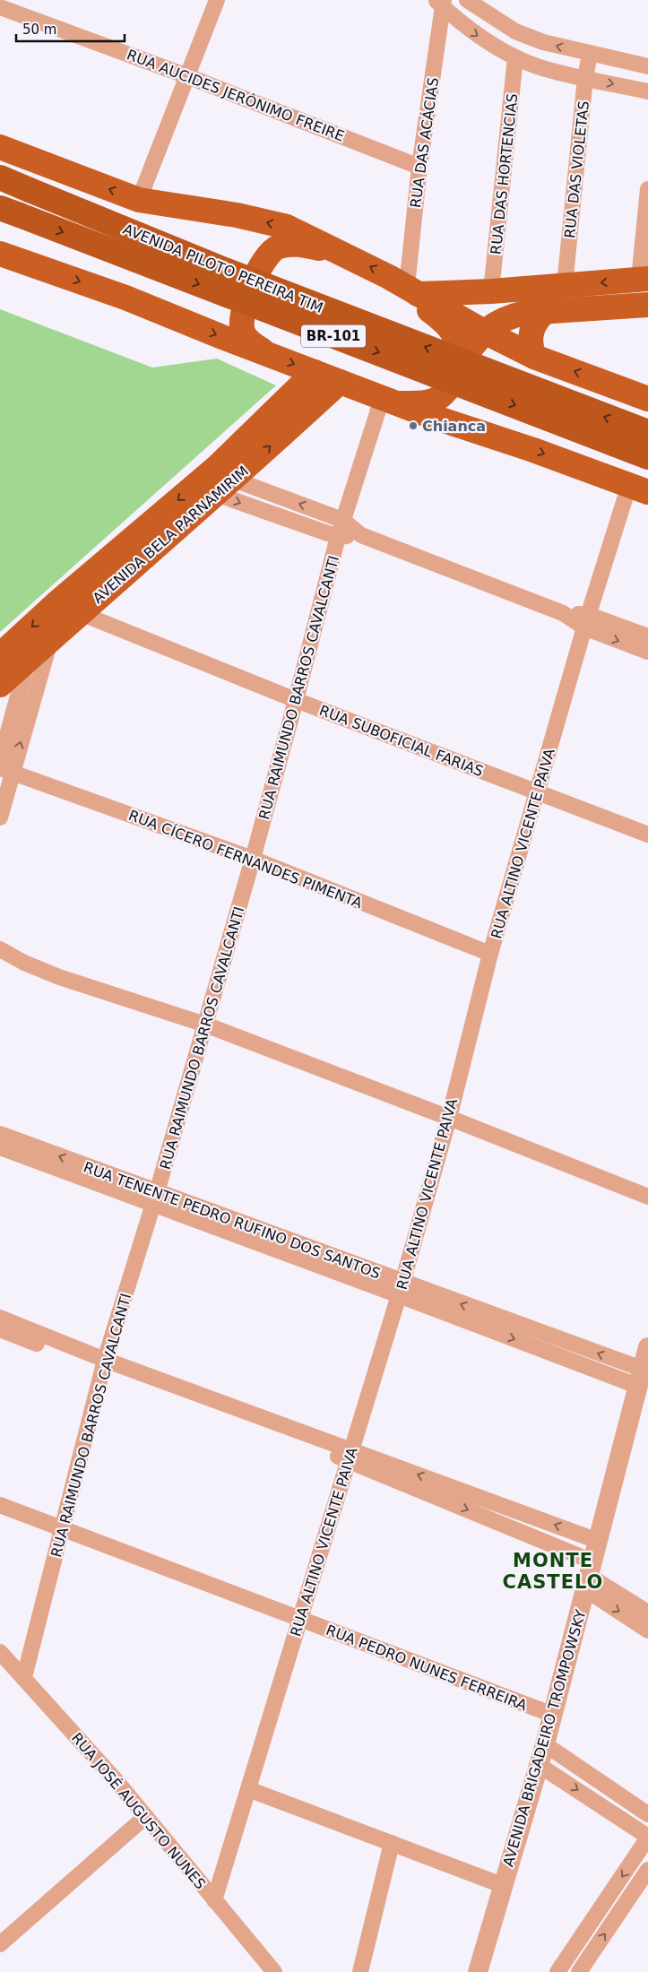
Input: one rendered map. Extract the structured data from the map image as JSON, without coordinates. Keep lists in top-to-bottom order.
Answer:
{
  "streets": {
    "highway": ["AVENIDA PILOTO PEREIRA TIM", "BR-101"],
    "main road": ["AVENIDA BELA PARNAMIRIM"],
    "street": [
      "RUA AUCIDES JERÔNIMO FREIRE",
      "RUA DAS ACÁCIAS",
      "RUA DAS VIOLETAS",
      "RUA DAS HORTENCIAS",
      "RUA RAIMUNDO BARROS CAVALCANTI",
      "RUA SUBOFICIAL FARIAS",
      "RUA ALTINO VICENTE PAIVA",
      "RUA CÍCERO FERNANDES PIMENTA",
      "RUA TENENTE PEDRO RUFINO DOS SANTOS",
      "RUA PEDRO NUNES FERREIRA",
      "AVENIDA BRIGADEIRO TROMPOWSKY",
      "RUA JOSÉ AUGUSTO NUNES"
    ]
  },
  "crossings": [
    ["RUA AUCIDES JERÔNIMO FREIRE", "RUA DAS ACÁCIAS"],
    ["AVENIDA BELA PARNAMIRIM", "RUA SUBOFICIAL FARIAS"],
    ["RUA RAIMUNDO BARROS CAVALCANTI", "RUA SUBOFICIAL FARIAS"],
    ["RUA RAIMUNDO BARROS CAVALCANTI", "RUA CÍCERO FERNANDES PIMENTA"],
    ["RUA RAIMUNDO BARROS CAVALCANTI", "RUA TENENTE PEDRO RUFINO DOS SANTOS"],
    ["RUA RAIMUNDO BARROS CAVALCANTI", "RUA PEDRO NUNES FERREIRA"],
    ["RUA RAIMUNDO BARROS CAVALCANTI", "RUA JOSÉ AUGUSTO NUNES"],
    ["RUA SUBOFICIAL FARIAS", "RUA ALTINO VICENTE PAIVA"],
    ["RUA ALTINO VICENTE PAIVA", "RUA CÍCERO FERNANDES PIMENTA"],
    ["RUA ALTINO VICENTE PAIVA", "RUA TENENTE PEDRO RUFINO DOS SANTOS"],
    ["RUA ALTINO VICENTE PAIVA", "RUA PEDRO NUNES FERREIRA"],
    ["RUA ALTINO VICENTE PAIVA", "RUA JOSÉ AUGUSTO NUNES"],
    ["RUA TENENTE PEDRO RUFINO DOS SANTOS", "AVENIDA BRIGADEIRO TROMPOWSKY"],
    ["RUA PEDRO NUNES FERREIRA", "AVENIDA BRIGADEIRO TROMPOWSKY"]
  ],
  "districts": ["MONTE CASTELO"],
  "places": ["Chianca"],
  "scale_bar": "50 m"
}
